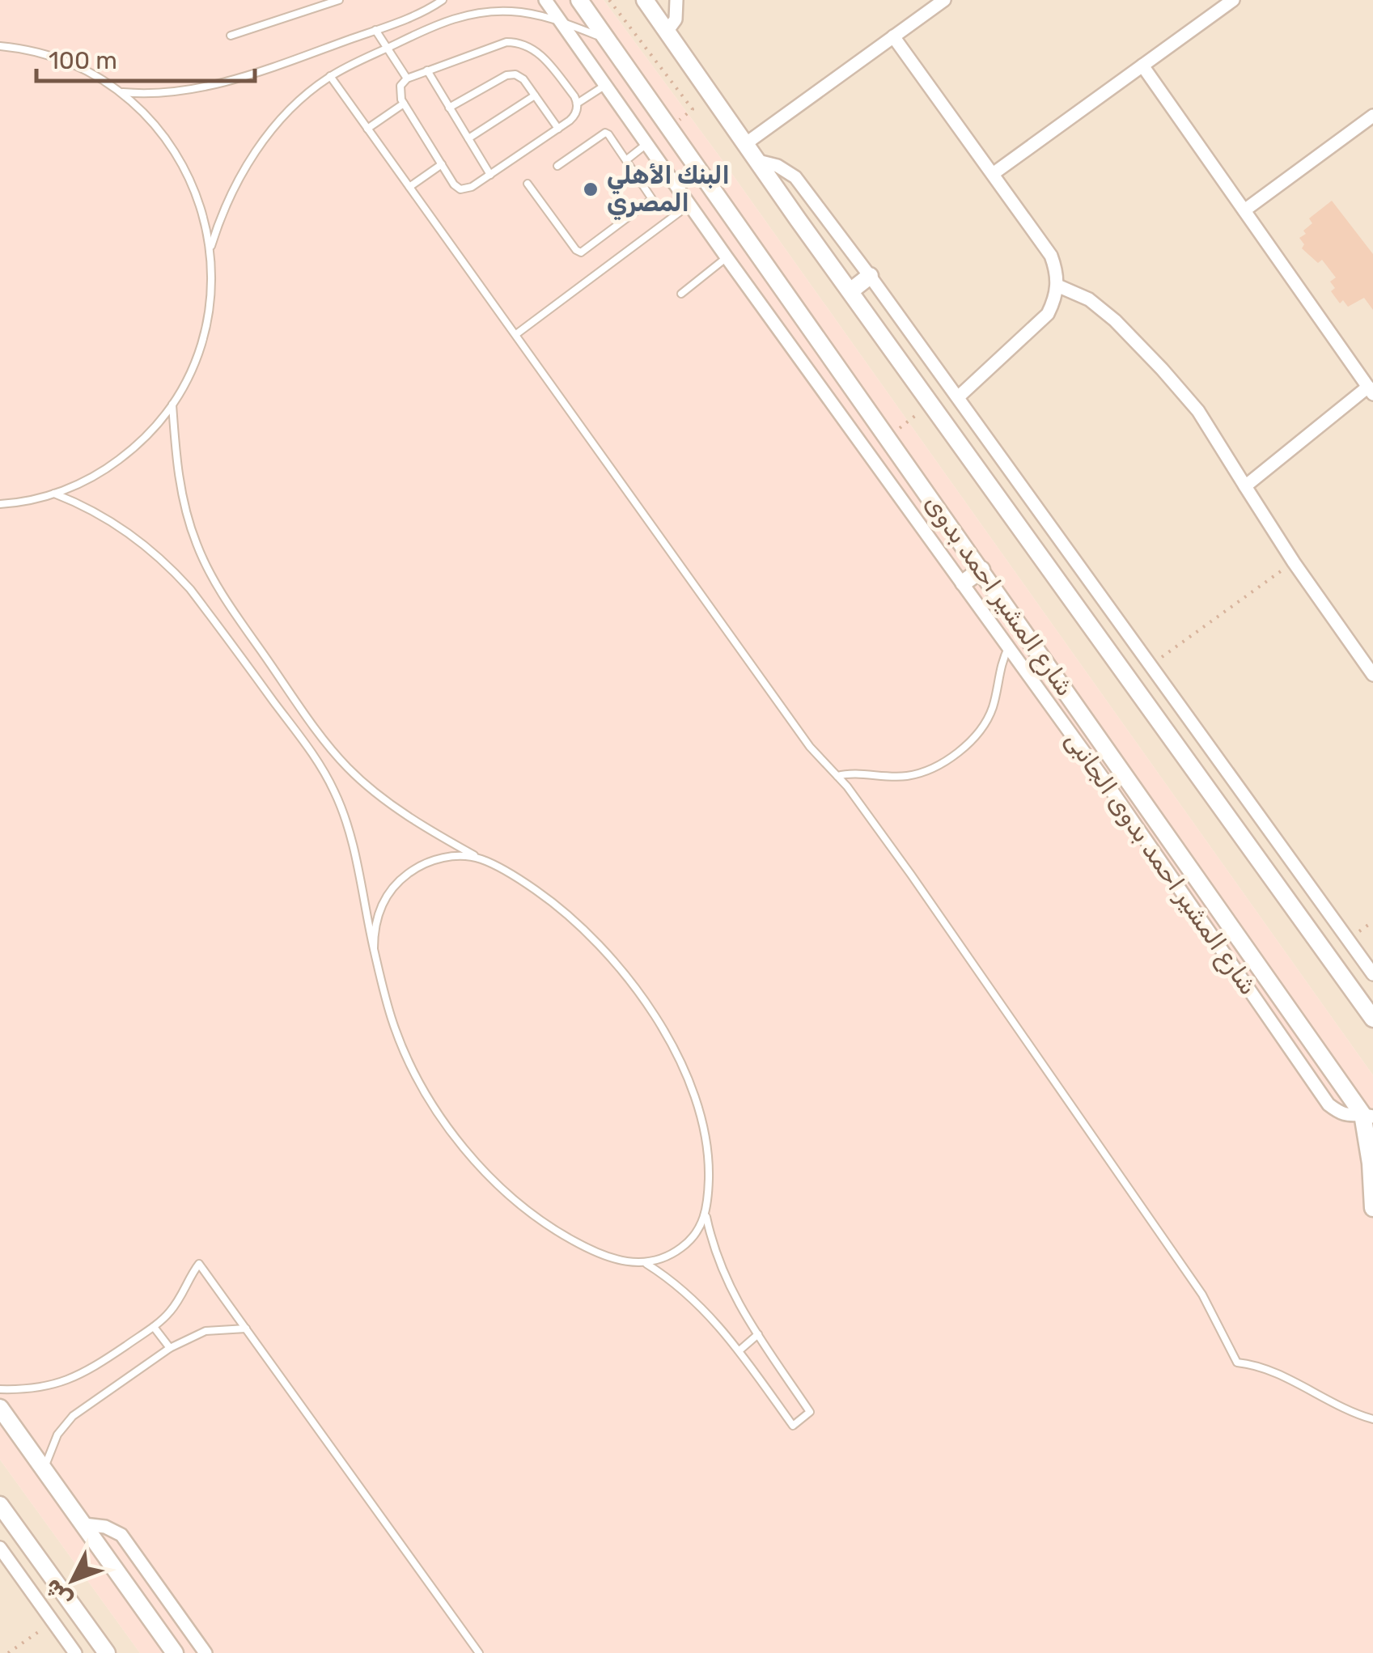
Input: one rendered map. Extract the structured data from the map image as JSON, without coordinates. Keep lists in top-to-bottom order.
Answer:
{
  "streets": {
    "street": ["شارع المشير احمد بدوى", "شارع المشير احمد بدوى الجانبى"]
  },
  "crossings": [
    ["شارع المشير احمد بدوى", "شارع المشير احمد بدوى الجانبى"]
  ],
  "places": ["البنك الأهلي المصري"],
  "scale_bar": "100 m",
  "north": "bottom left"
}
